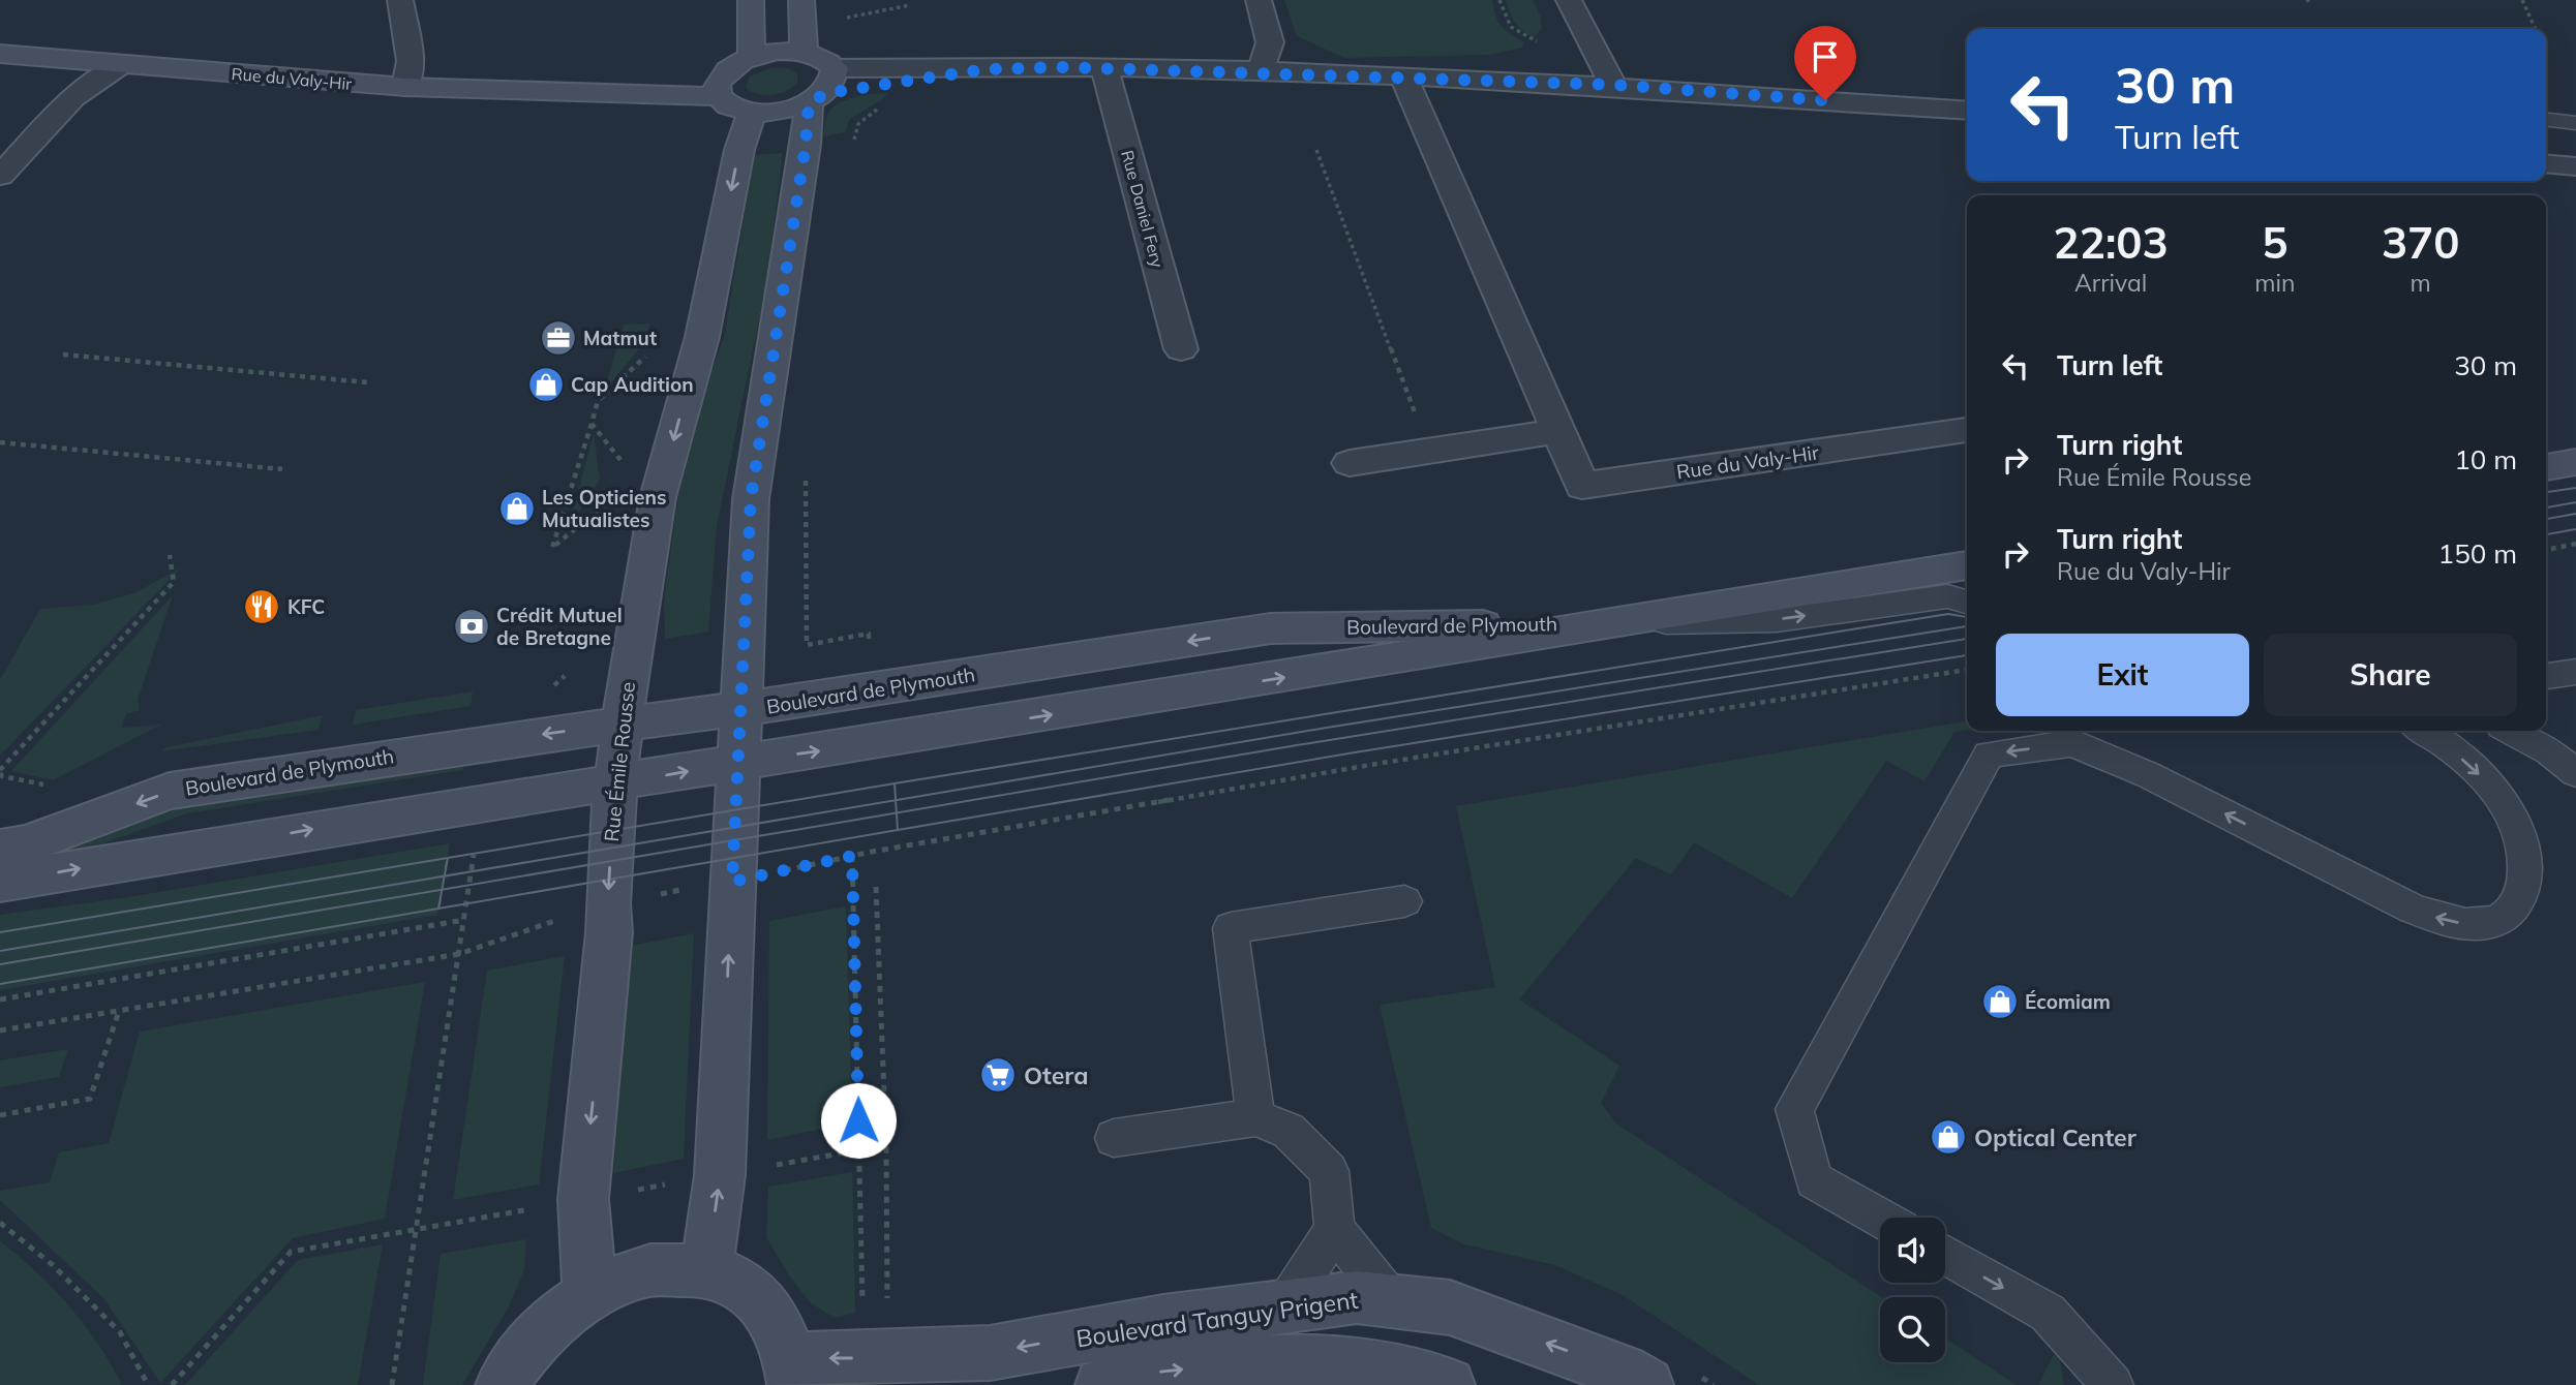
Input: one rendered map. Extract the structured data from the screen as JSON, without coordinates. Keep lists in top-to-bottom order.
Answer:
{
  "streets": {
    "main road": [
      "Rue du Valy-Hir",
      "Boulevard de Plymouth",
      "Rue Émile Rousse",
      "Boulevard Tanguy Prigent"
    ],
    "street": ["Rue Daniel Fery"]
  },
  "crossings": [
    ["Boulevard de Plymouth", "Rue Émile Rousse"]
  ],
  "places": {
    "office": ["Matmut"],
    "shop": [
      "Cap Audition",
      "Les Opticiens Mutualistes",
      "Écomiam",
      "Optical Center"
    ],
    "restaurant": ["KFC"],
    "bank": ["Crédit Mutuel de Bretagne"],
    "supermarket": ["Otera"]
  },
  "page": {
    "turn": ["30 m", "Turn left"],
    "eta": [
      "22:03",
      "Arrival",
      "5",
      "min",
      "370",
      "m"
    ],
    "list": [
      {
        "name": "Turn left",
        "value": "30 m"
      },
      {
        "name": "Turn right",
        "note": "Rue Émile Rousse",
        "value": "10 m"
      },
      {
        "name": "Turn right",
        "note": "Rue du Valy-Hir",
        "value": "150 m"
      }
    ],
    "buttons": ["Exit", "Share"]
  }
}
